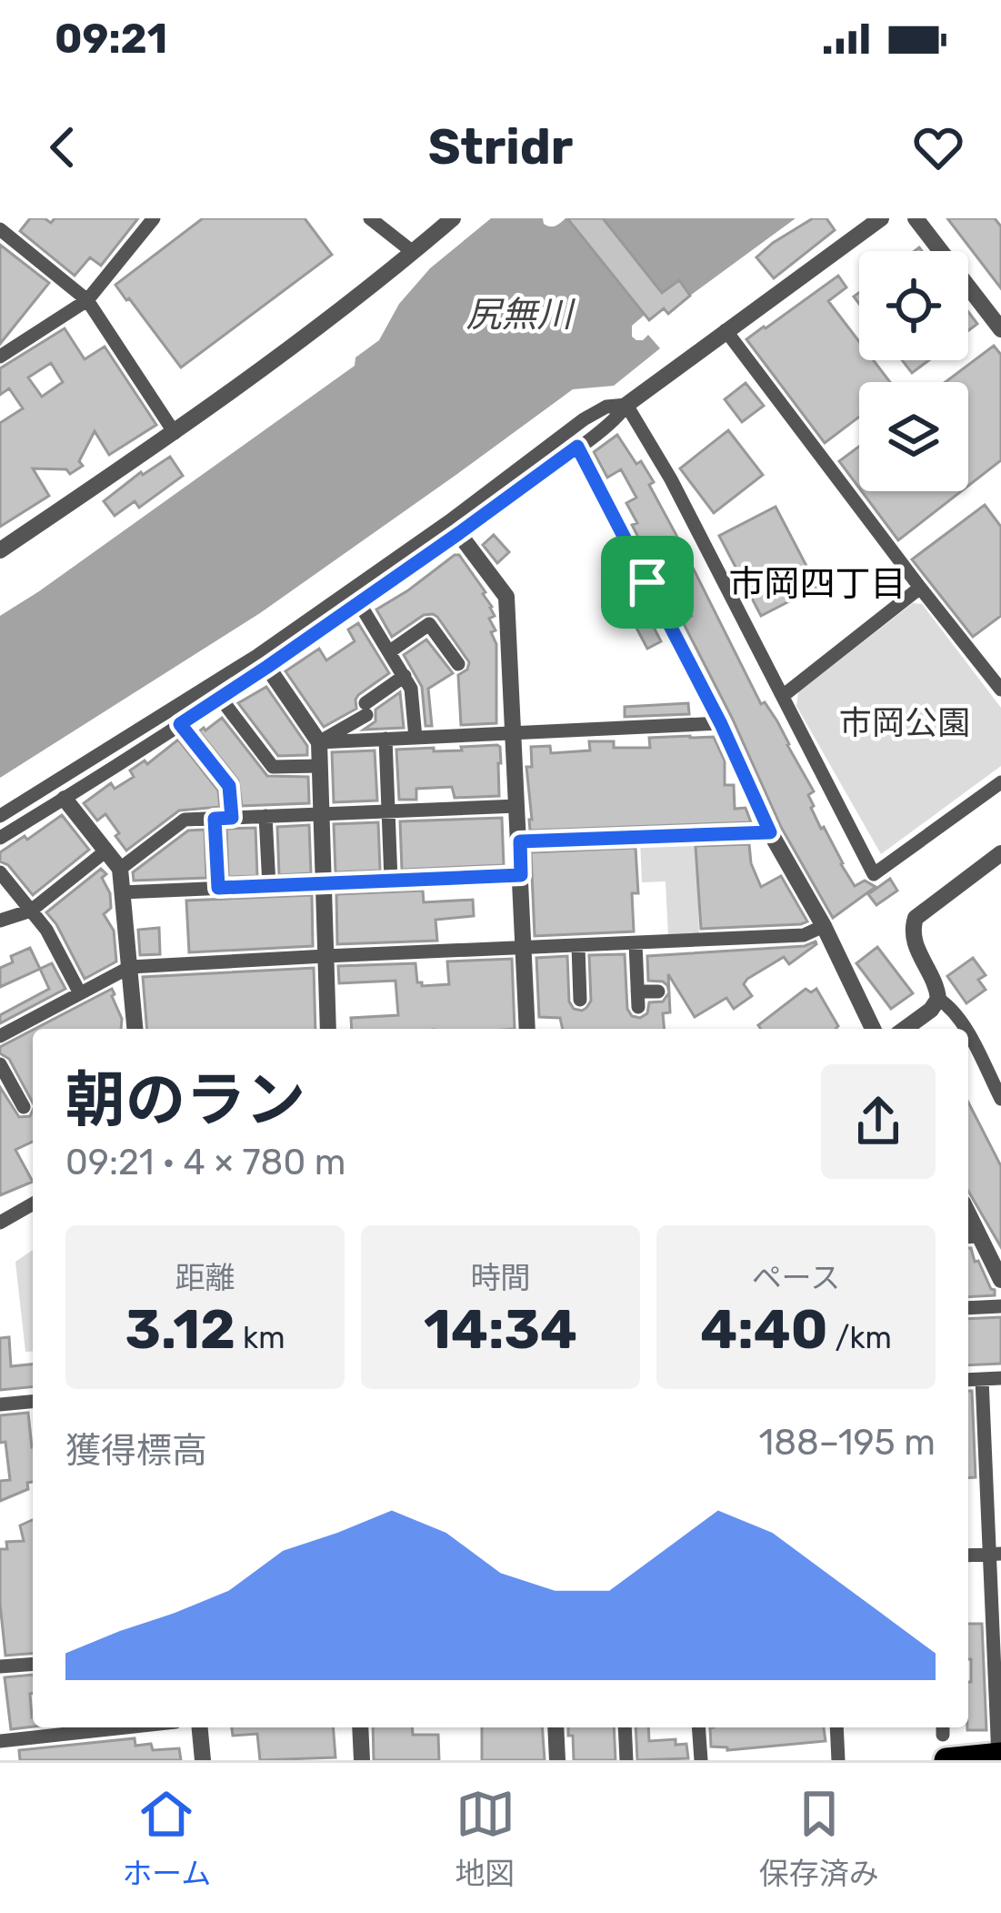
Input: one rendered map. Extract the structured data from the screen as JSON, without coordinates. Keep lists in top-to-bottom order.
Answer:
{
  "districts": ["市岡四丁目"],
  "water": ["尻無川"],
  "parks": ["市岡公園"],
  "page": {
    "status": "09:21",
    "header": "Stridr",
    "heading": ["朝のラン", "09:21 · 4 × 780 m"],
    "stats": [
      ["距離", "3.12 km"],
      ["時間", "14:34"],
      ["ペース", "4:40 /km"]
    ],
    "chart": ["獲得標高", "188–195 m"],
    "tabs": ["ホーム", "地図", "保存済み"]
  }
}
